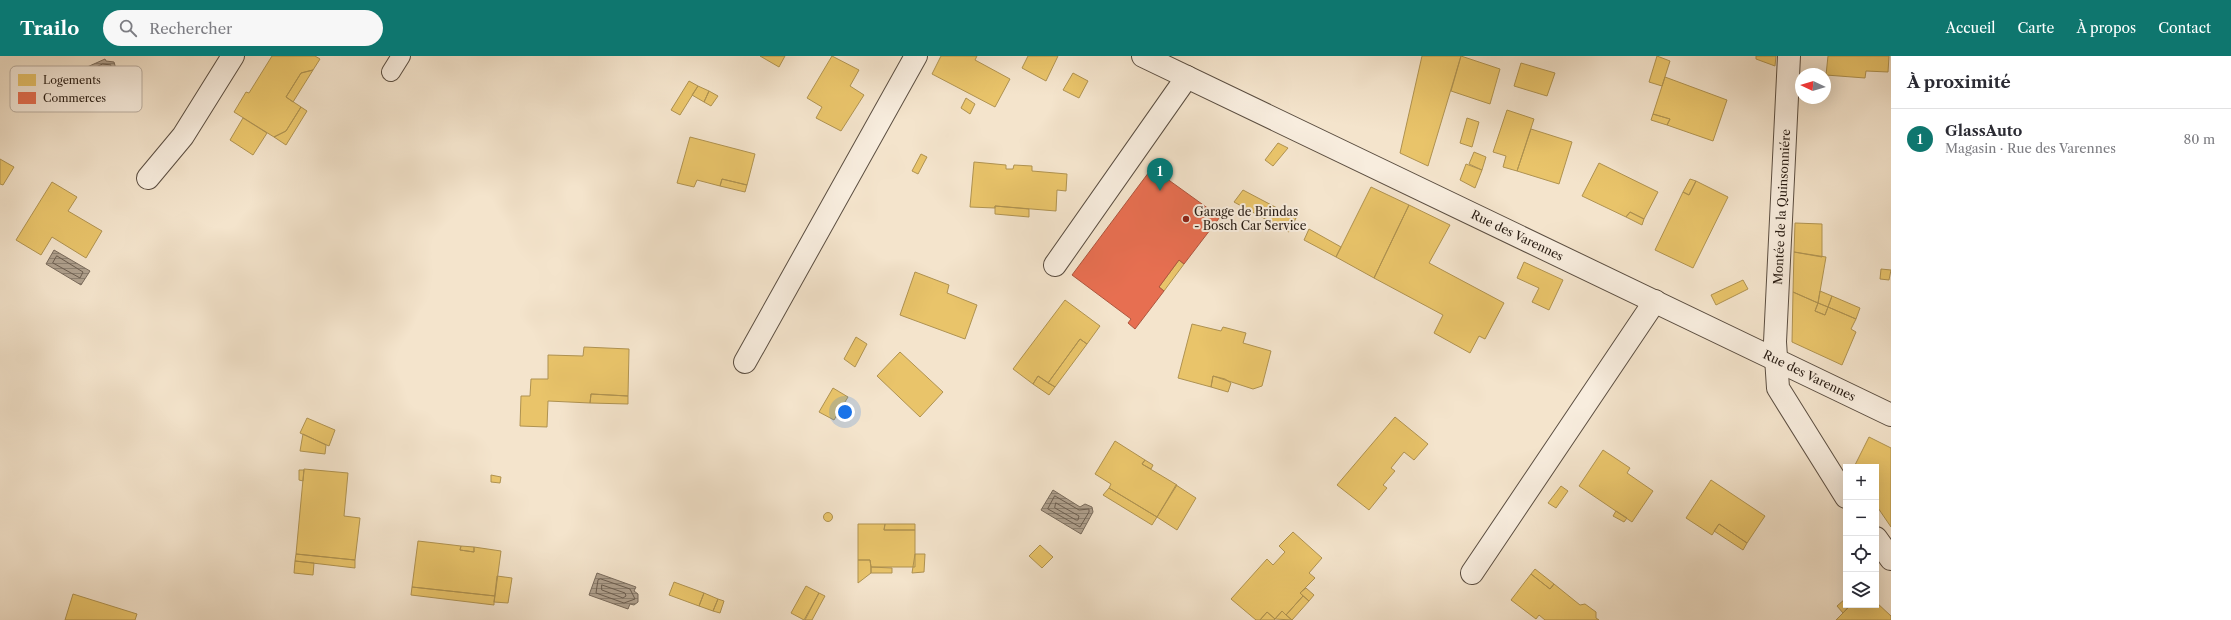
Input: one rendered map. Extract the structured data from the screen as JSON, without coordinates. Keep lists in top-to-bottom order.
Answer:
{
  "streets": {
    "street": ["Montée de la Quinsonniére", "Rue des Varennes"]
  },
  "crossings": [
    ["Montée de la Quinsonniére", "Rue des Varennes"]
  ],
  "places": ["Garage de Brindas - Bosch Car Service"],
  "legend": ["Logements", "Commerces"],
  "north": "left",
  "page": {
    "header": "Trailo",
    "search": "Rechercher",
    "nav": [
      "Accueil",
      "Carte",
      "À propos",
      "Contact"
    ],
    "heading": "À proximité",
    "list": [
      {
        "mark": "1",
        "name": "GlassAuto",
        "note": "Magasin · Rue des Varennes",
        "value": "80 m"
      }
    ],
    "pins": "1",
    "map_buttons": ["+", "−"]
  }
}
